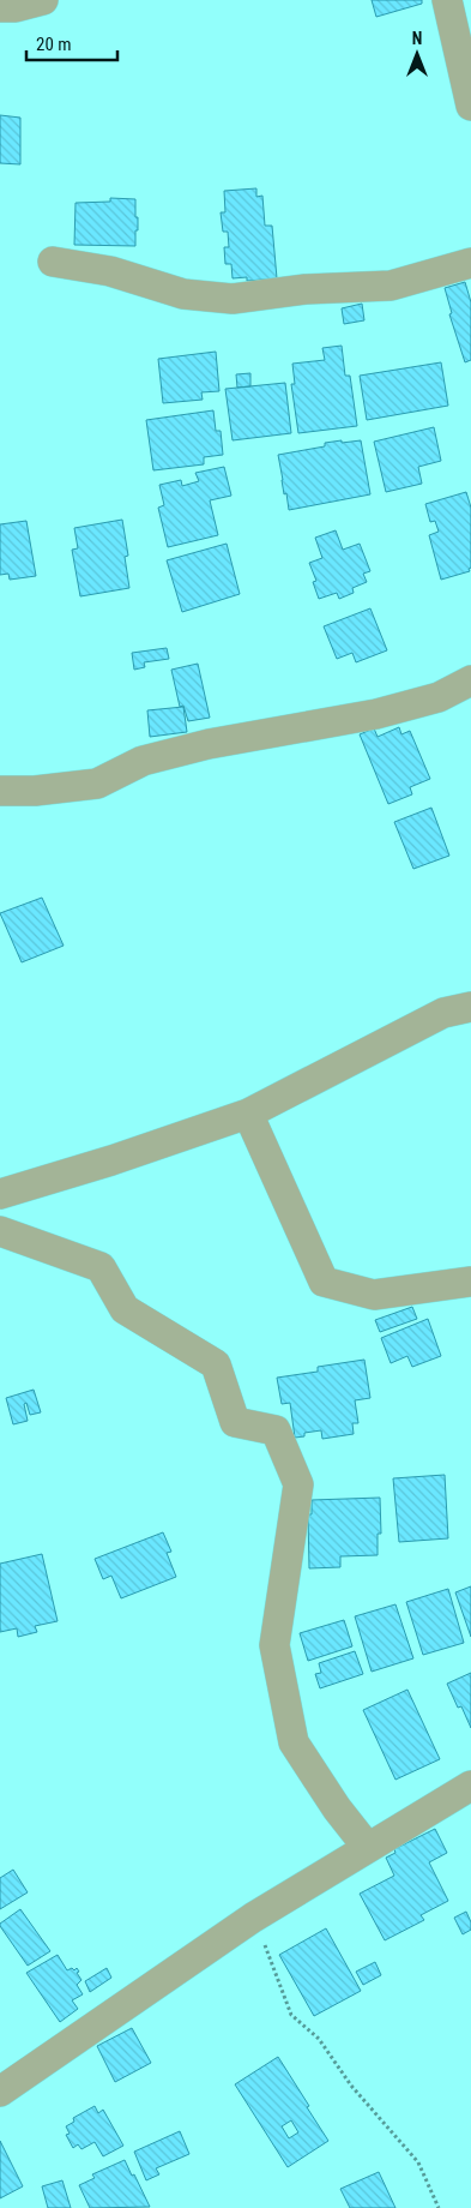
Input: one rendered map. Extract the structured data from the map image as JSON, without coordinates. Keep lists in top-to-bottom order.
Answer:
{
  "scale_bar": "20 m",
  "north": "top"
}
